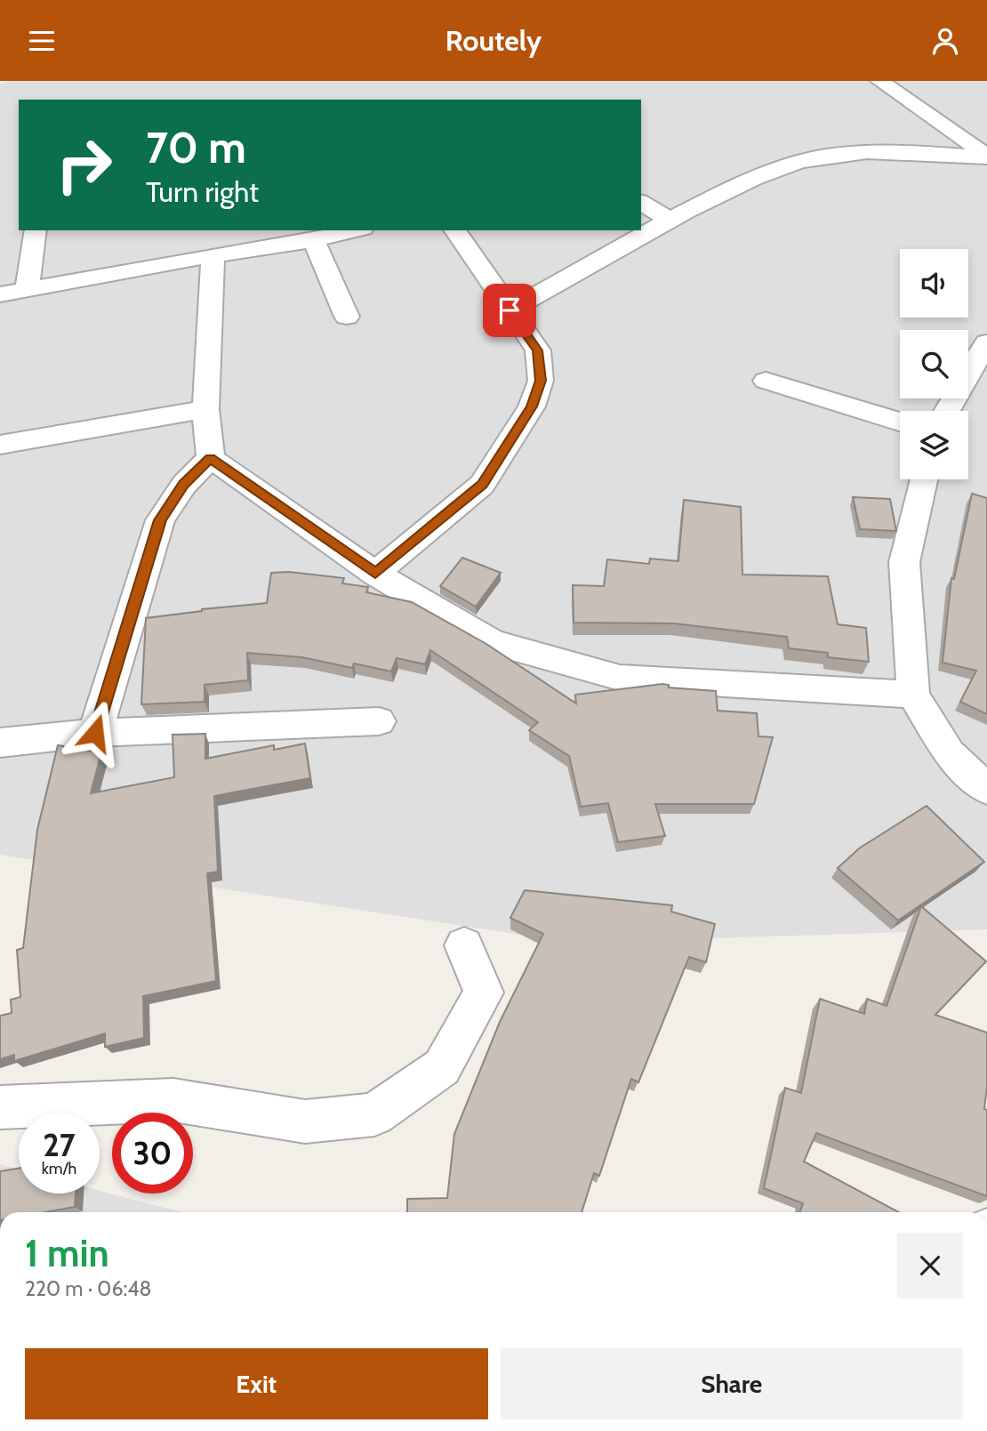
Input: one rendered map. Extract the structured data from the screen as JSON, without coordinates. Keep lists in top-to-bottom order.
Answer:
{
  "page": {
    "header": "Routely",
    "turn": ["70 m", "Turn right"],
    "speed": "27 km/h",
    "limit": "30",
    "heading": ["1 min", "220 m · 06:48"],
    "buttons": ["Exit", "Share"]
  }
}
